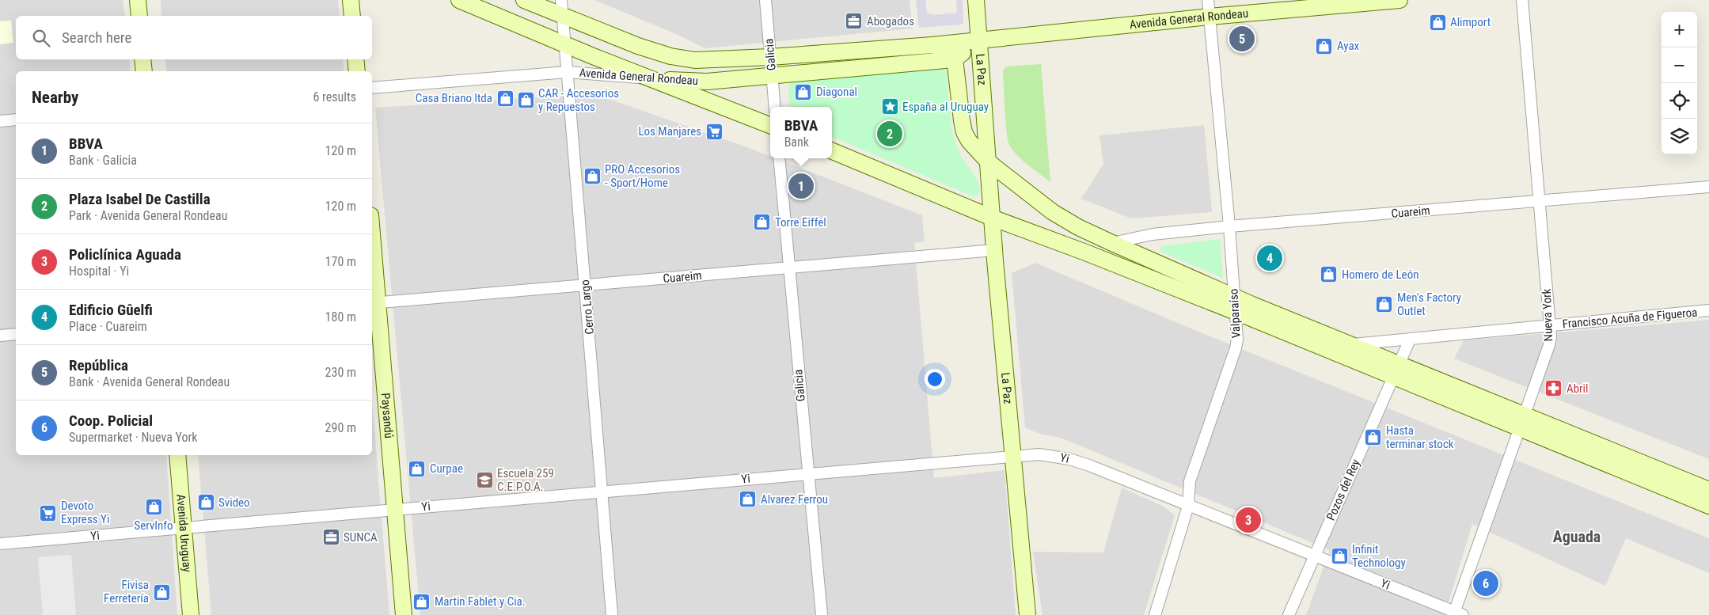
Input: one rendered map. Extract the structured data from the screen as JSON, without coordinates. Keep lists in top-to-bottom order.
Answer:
{
  "streets": {
    "main road": [
      "Avenida General Rondeau",
      "La Paz",
      "Paysandú",
      "Avenida Uruguay"
    ],
    "street": [
      "Galicia",
      "Cuareim",
      "Cerro Largo",
      "Valparaíso",
      "Nueva York",
      "Francisco Acuña de Figueroa",
      "Yi",
      "Pozos del Rey"
    ]
  },
  "crossings": [
    ["Avenida General Rondeau", "Galicia"],
    ["Avenida General Rondeau", "La Paz"],
    ["Avenida General Rondeau", "Cerro Largo"],
    ["Avenida General Rondeau", "Valparaíso"],
    ["Galicia", "Cuareim"],
    ["Galicia", "Yi"],
    ["La Paz", "Cuareim"],
    ["La Paz", "Yi"],
    ["Cuareim", "Cerro Largo"],
    ["Cuareim", "Valparaíso"],
    ["Cuareim", "Nueva York"],
    ["Cuareim", "Paysandú"],
    ["Cerro Largo", "Yi"],
    ["Valparaíso", "Yi"],
    ["Nueva York", "Francisco Acuña de Figueroa"],
    ["Nueva York", "Yi"],
    ["Paysandú", "Yi"],
    ["Yi", "Pozos del Rey"],
    ["Yi", "Avenida Uruguay"]
  ],
  "districts": ["Aguada"],
  "places": {
    "office": ["Abogados", "SUNCA"],
    "shop": [
      "Alimport",
      "Ayax",
      "Diagonal",
      "Casa Briano ltda",
      "CAR - Accesorios y Repuestos",
      "PRO Accesorios - Sport/Home",
      "Torre Eiffel",
      "Homero de León",
      "Men's Factory Outlet",
      "Hasta terminar stock",
      "Curpae",
      "Alvarez Ferrou",
      "Svideo",
      "ServInfo",
      "Infinit Technology",
      "Fivisa Ferretería",
      "Martin Fablet y Cia."
    ],
    "place": ["España al Uruguay"],
    "supermarket": ["Los Manjares", "Devoto Express Yi"],
    "pharmacy": ["Abril"],
    "school or university": ["Escuela 259 C.E.P.O.A."]
  },
  "page": {
    "map_buttons": ["+", "−"],
    "search": "Search here",
    "pins": [
      "5",
      "2",
      "1",
      "4",
      "3",
      "6"
    ],
    "heading": ["Nearby", "6 results"],
    "popup": ["BBVA", "Bank"],
    "list": [
      {
        "mark": "1",
        "name": "BBVA",
        "note": "Bank · Galicia",
        "value": "120 m"
      },
      {
        "mark": "2",
        "name": "Plaza Isabel De Castilla",
        "note": "Park · Avenida General Rondeau",
        "value": "120 m"
      },
      {
        "mark": "3",
        "name": "Policlínica Aguada",
        "note": "Hospital · Yi",
        "value": "170 m"
      },
      {
        "mark": "4",
        "name": "Edificio Gûelfi",
        "note": "Place · Cuareim",
        "value": "180 m"
      },
      {
        "mark": "5",
        "name": "República",
        "note": "Bank · Avenida General Rondeau",
        "value": "230 m"
      },
      {
        "mark": "6",
        "name": "Coop. Policial",
        "note": "Supermarket · Nueva York",
        "value": "290 m"
      }
    ]
  }
}
